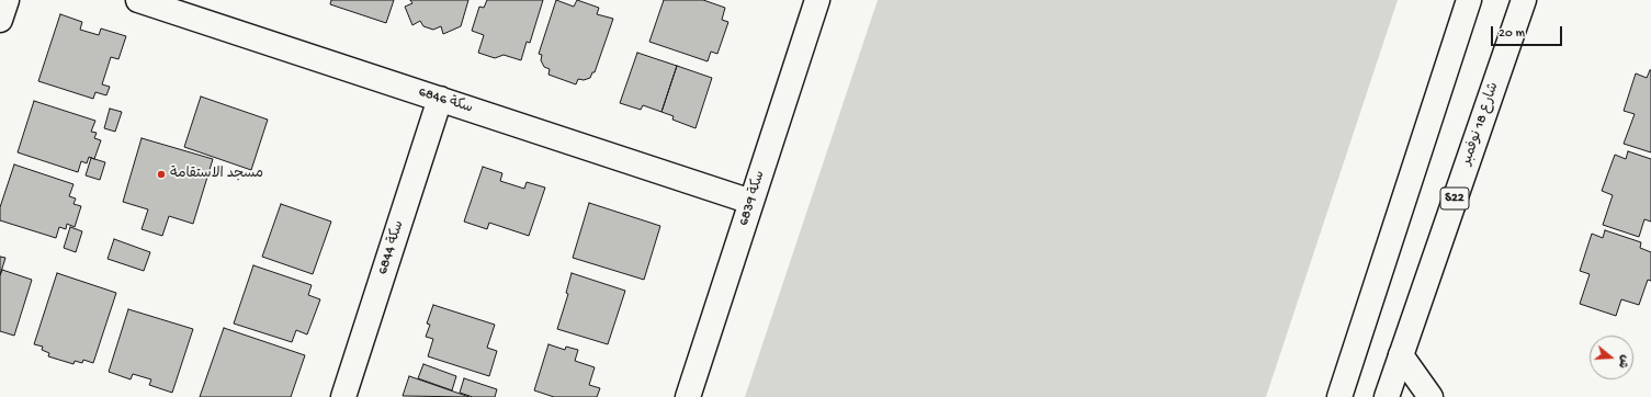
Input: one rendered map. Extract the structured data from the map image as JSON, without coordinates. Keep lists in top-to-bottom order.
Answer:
{
  "streets": {
    "street": [
      "سكة 6846",
      "شارع 18 نوفمبر",
      "سكة 6839",
      "S22",
      "سكة 6844"
    ]
  },
  "crossings": [
    ["سكة 6846", "سكة 6839"],
    ["سكة 6846", "سكة 6844"]
  ],
  "places": ["مسجد الاستقامة"],
  "scale_bar": "20 m",
  "north": "right"
}
